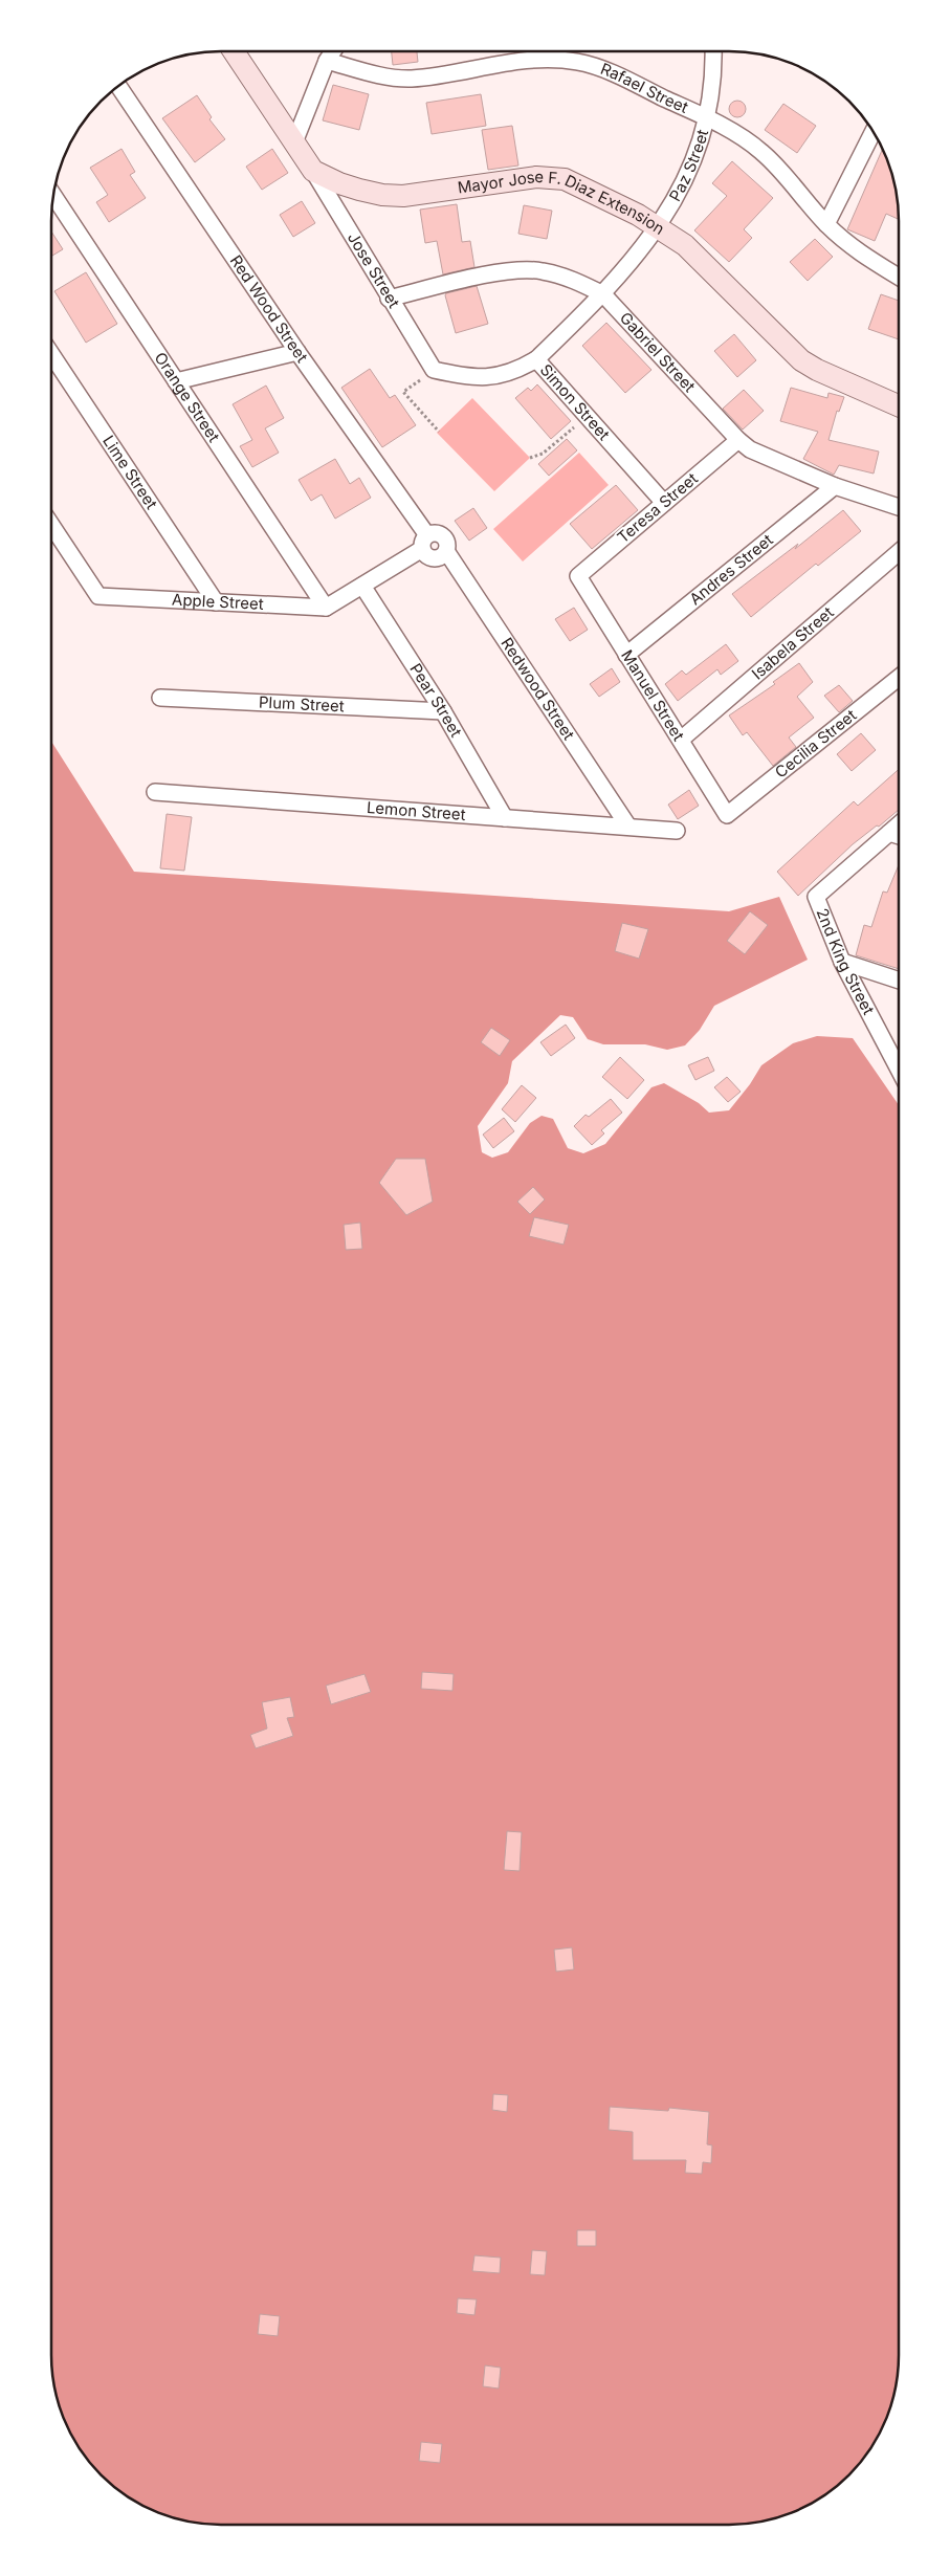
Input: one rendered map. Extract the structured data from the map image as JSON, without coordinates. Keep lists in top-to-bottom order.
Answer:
{
  "streets": {
    "street": [
      "Rafael Street",
      "Paz Street",
      "Mayor Jose F. Diaz Extension",
      "Jose Street",
      "Red Wood Street",
      "Gabriel Street",
      "Orange Street",
      "Simon Street",
      "Lime Street",
      "Teresa Street",
      "Andres Street",
      "Apple Street",
      "Isabela Street",
      "Redwood Street",
      "Manuel Street",
      "Pear Street",
      "Plum Street",
      "Cecilia Street",
      "Lemon Street",
      "2nd King Street"
    ]
  },
  "crossings": [
    ["Rafael Street", "Paz Street"],
    ["Paz Street", "Mayor Jose F. Diaz Extension"],
    ["Paz Street", "Gabriel Street"],
    ["Paz Street", "Simon Street"],
    ["Mayor Jose F. Diaz Extension", "Jose Street"],
    ["Jose Street", "Gabriel Street"],
    ["Jose Street", "Simon Street"],
    ["Red Wood Street", "Redwood Street"],
    ["Gabriel Street", "Teresa Street"],
    ["Gabriel Street", "Andres Street"],
    ["Orange Street", "Apple Street"],
    ["Simon Street", "Teresa Street"],
    ["Lime Street", "Apple Street"],
    ["Teresa Street", "Manuel Street"],
    ["Andres Street", "Manuel Street"],
    ["Isabela Street", "Manuel Street"],
    ["Redwood Street", "Lemon Street"],
    ["Manuel Street", "Cecilia Street"],
    ["Pear Street", "Plum Street"],
    ["Pear Street", "Lemon Street"]
  ]
}
